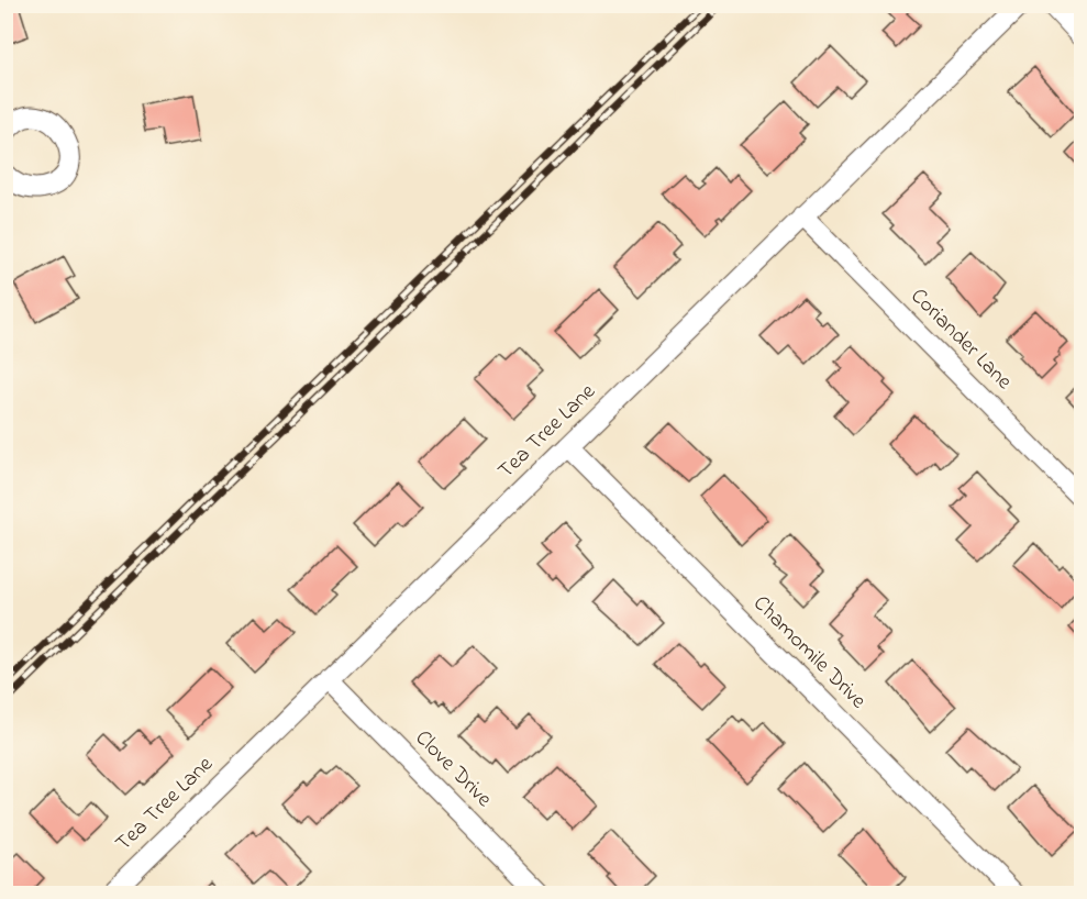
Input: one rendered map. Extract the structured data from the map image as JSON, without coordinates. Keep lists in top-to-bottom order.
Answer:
{
  "streets": {
    "street": [
      "Coriander Lane",
      "Tea Tree Lane",
      "Chamomile Drive",
      "Clove Drive"
    ]
  },
  "crossings": [
    ["Coriander Lane", "Tea Tree Lane"],
    ["Tea Tree Lane", "Chamomile Drive"],
    ["Tea Tree Lane", "Clove Drive"]
  ]
}
